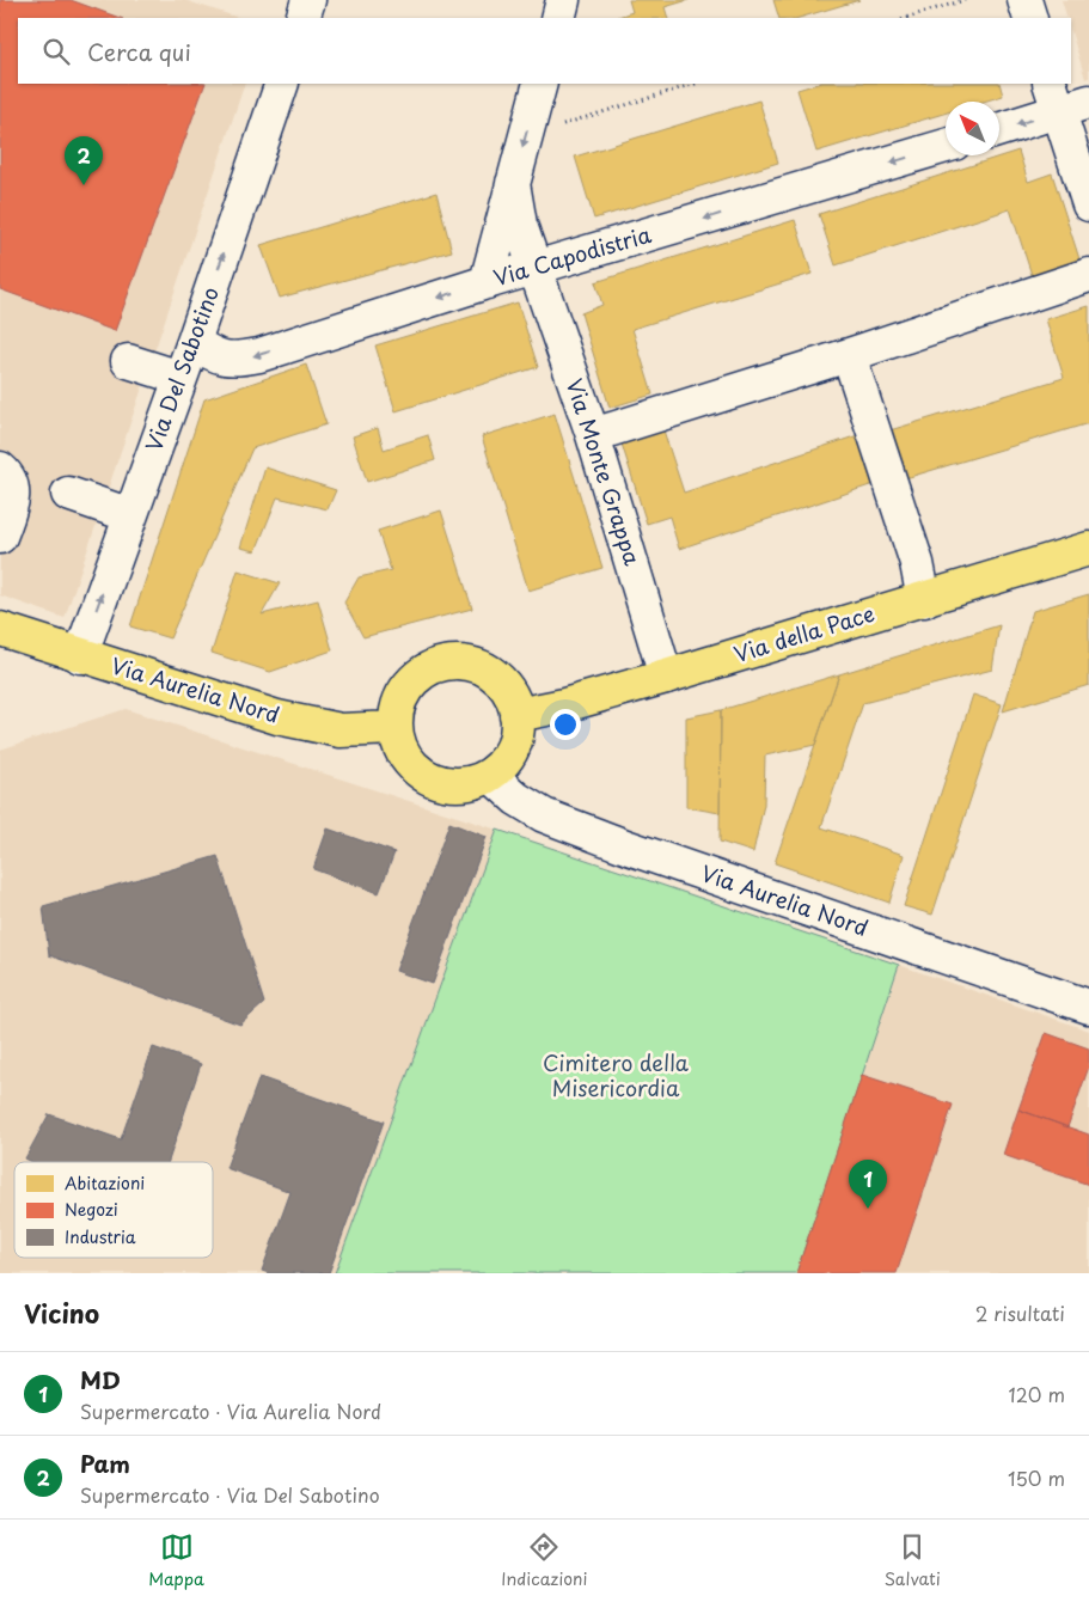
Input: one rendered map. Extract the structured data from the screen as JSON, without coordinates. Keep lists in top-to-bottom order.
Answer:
{
  "streets": {
    "main road": ["Via della Pace", "Via Aurelia Nord"],
    "street": ["Via Capodistria", "Via Del Sabotino", "Via Monte Grappa"]
  },
  "crossings": [
    ["Via Capodistria", "Via Del Sabotino"],
    ["Via Capodistria", "Via Monte Grappa"],
    ["Via Del Sabotino", "Via Aurelia Nord"],
    ["Via Monte Grappa", "Via della Pace"],
    ["Via della Pace", "Via Aurelia Nord"]
  ],
  "one_way": ["Via Del Sabotino"],
  "parks": ["Cimitero della Misericordia"],
  "legend": ["Abitazioni", "Negozi", "Industria"],
  "north": "top left",
  "page": {
    "search": "Cerca qui",
    "pins": ["2", "1"],
    "heading": ["Vicino", "2 risultati"],
    "list": [
      {
        "mark": "1",
        "name": "MD",
        "note": "Supermercato · Via Aurelia Nord",
        "value": "120 m"
      },
      {
        "mark": "2",
        "name": "Pam",
        "note": "Supermercato · Via Del Sabotino",
        "value": "150 m"
      }
    ],
    "nav": ["Mappa", "Indicazioni", "Salvati"]
  }
}
